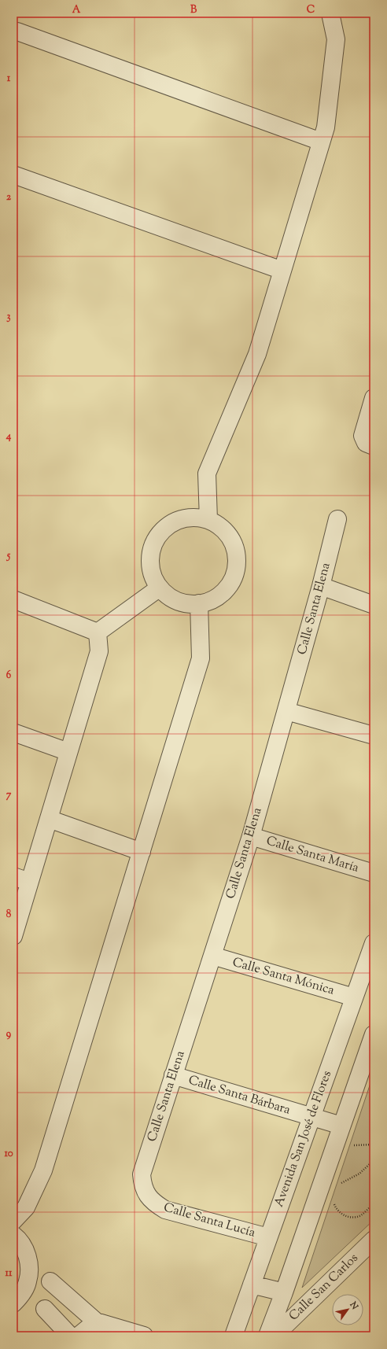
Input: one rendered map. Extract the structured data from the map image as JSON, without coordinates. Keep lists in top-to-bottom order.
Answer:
{
  "streets": {
    "street": [
      "Calle Santa Elena",
      "Calle Santa María",
      "Calle Santa Mónica",
      "Calle Santa Bárbara",
      "Avenida San José de Flores",
      "Calle Santa Lucía",
      "Calle San Carlos"
    ]
  },
  "crossings": [
    ["Calle Santa Elena", "Calle Santa María"],
    ["Calle Santa Elena", "Calle Santa Mónica"],
    ["Calle Santa Elena", "Calle Santa Bárbara"],
    ["Calle Santa Elena", "Calle Santa Lucía"],
    ["Calle Santa Mónica", "Avenida San José de Flores"],
    ["Calle Santa Bárbara", "Avenida San José de Flores"],
    ["Avenida San José de Flores", "Calle Santa Lucía"]
  ],
  "north": "top right",
  "grid": {
    "columns": ["A", "B", "C"],
    "rows": [
      "1",
      "2",
      "3",
      "4",
      "5",
      "6",
      "7",
      "8",
      "9",
      "10",
      "11"
    ]
  }
}
